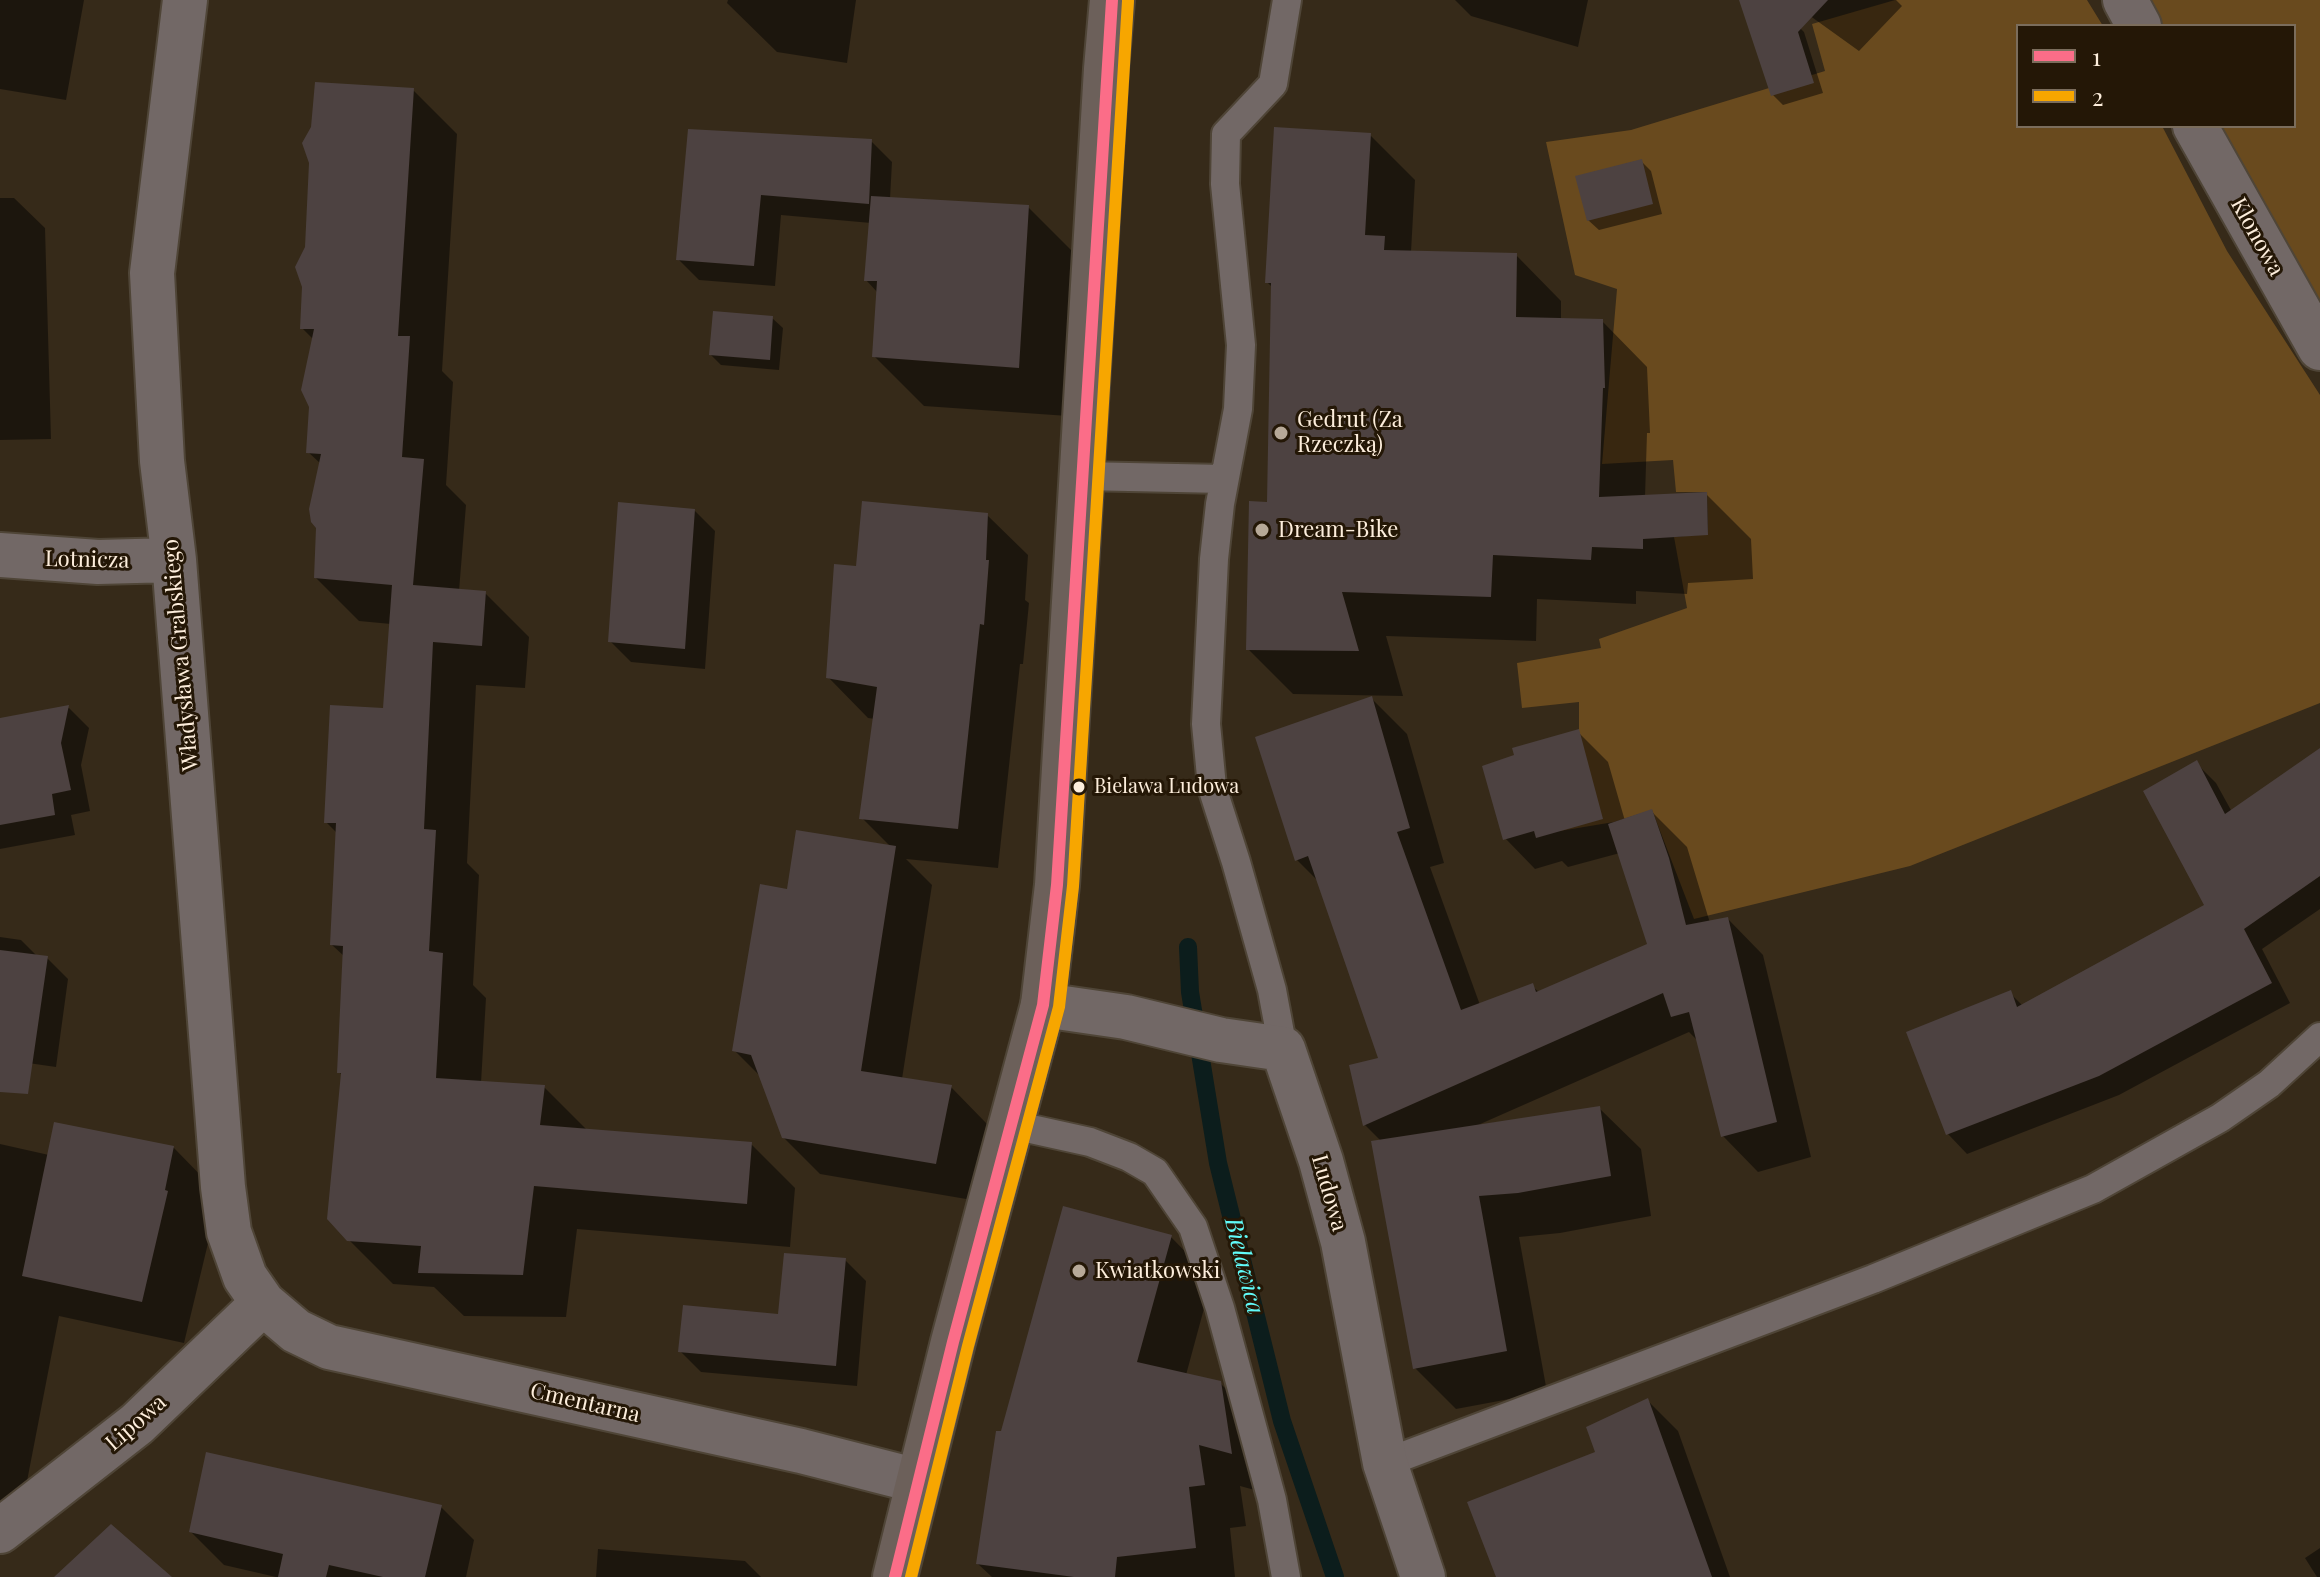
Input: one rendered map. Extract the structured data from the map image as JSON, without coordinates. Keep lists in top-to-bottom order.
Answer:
{
  "streets": {
    "street": [
      "Klonowa",
      "Lotnicza",
      "Władysława Grabskiego",
      "Ludowa",
      "Cmentarna",
      "Lipowa"
    ]
  },
  "crossings": [
    ["Lotnicza", "Władysława Grabskiego"],
    ["Władysława Grabskiego", "Cmentarna"],
    ["Władysława Grabskiego", "Lipowa"],
    ["Cmentarna", "Lipowa"]
  ],
  "water": ["Bielawica"],
  "places": [
    "Gedrut (Za Rzeczką)",
    "Dream-Bike",
    "Bielawa Ludowa",
    "Kwiatkowski"
  ],
  "lines": ["transit line 1", "transit line 2"],
  "legend": ["1", "2"]
}
